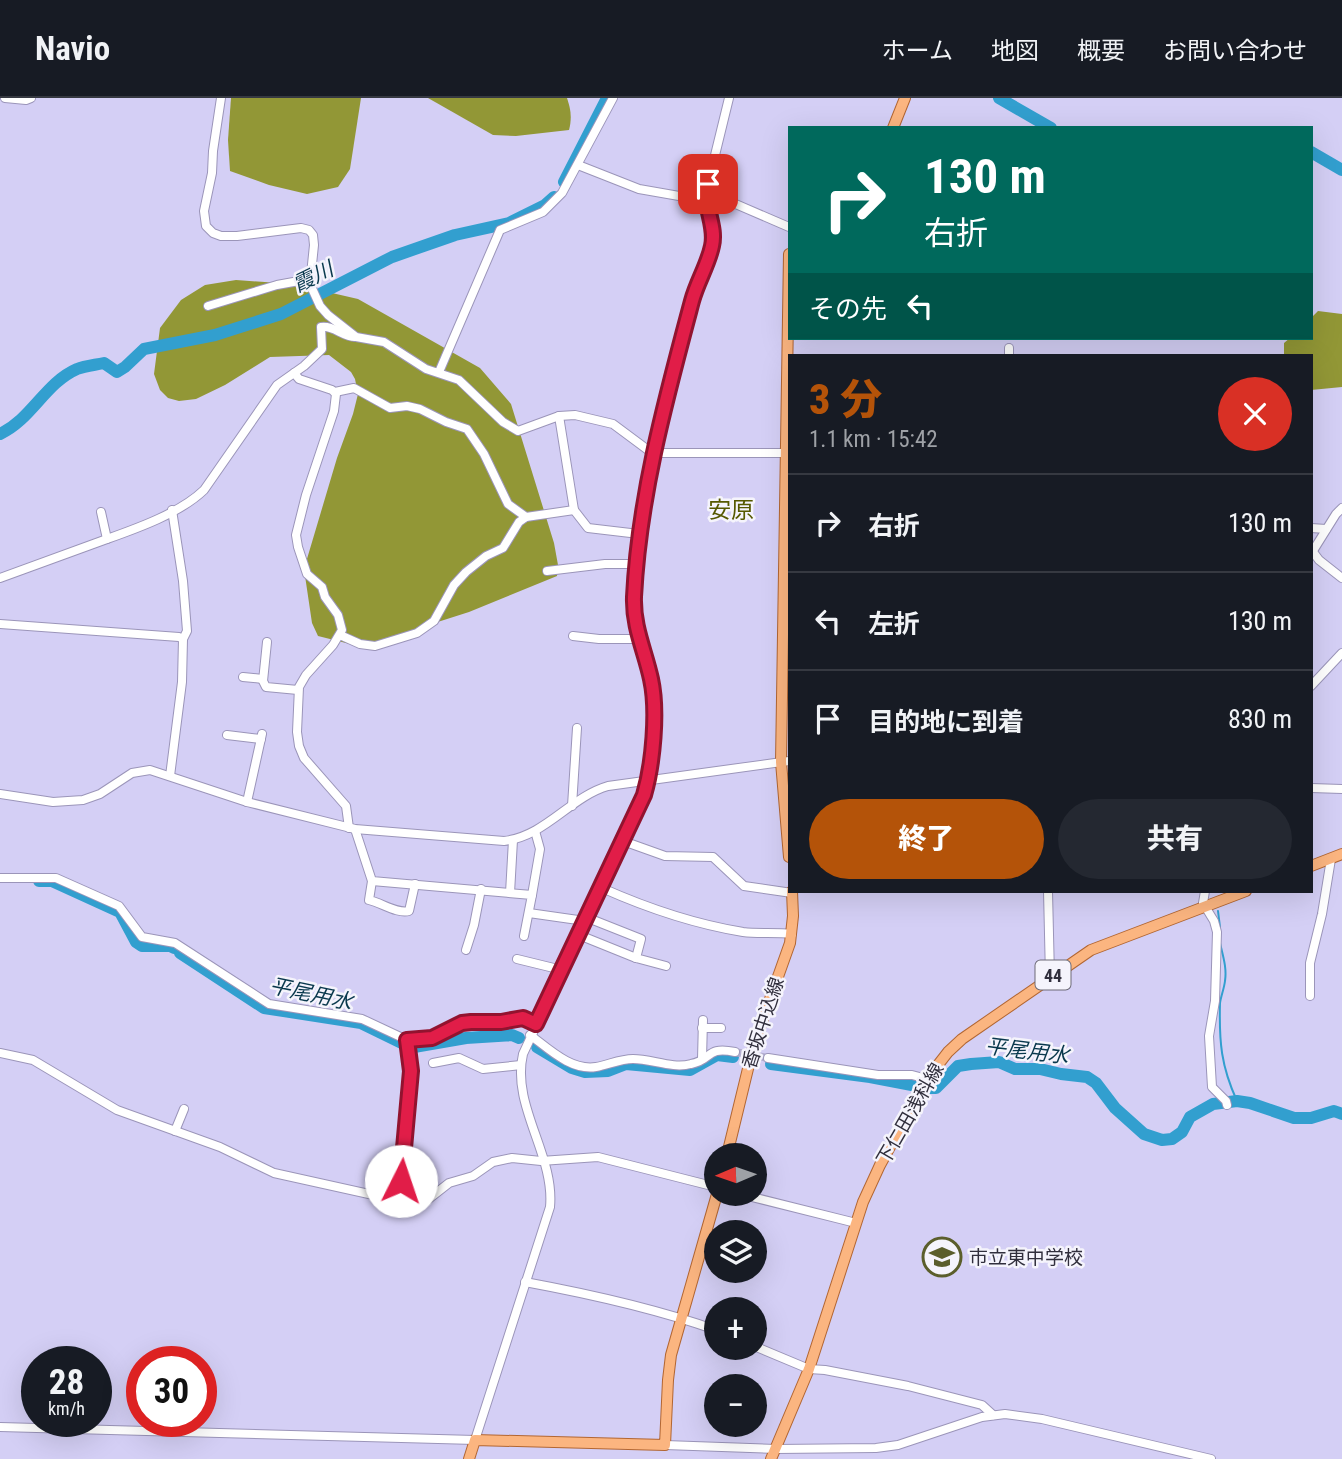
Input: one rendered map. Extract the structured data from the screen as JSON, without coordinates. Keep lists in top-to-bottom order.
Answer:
{
  "streets": {
    "main road": ["44", "香坂中込線", "下仁田浅科線"]
  },
  "districts": ["安原"],
  "water": ["霞川", "平尾用水"],
  "places": {
    "school or university": ["市立東中学校"]
  },
  "north": "left",
  "page": {
    "header": "Navio",
    "nav": [
      "ホーム",
      "地図",
      "概要",
      "お問い合わせ"
    ],
    "turn": ["130 m", "右折"],
    "then": "その先",
    "heading": ["3 分", "1.1 km · 15:42"],
    "list": [
      {
        "name": "右折",
        "value": "130 m"
      },
      {
        "name": "左折",
        "value": "130 m"
      },
      {
        "name": "目的地に到着",
        "value": "830 m"
      }
    ],
    "buttons": ["終了", "共有"],
    "map_buttons": ["+", "−"],
    "speed": "28 km/h",
    "limit": "30"
  }
}
